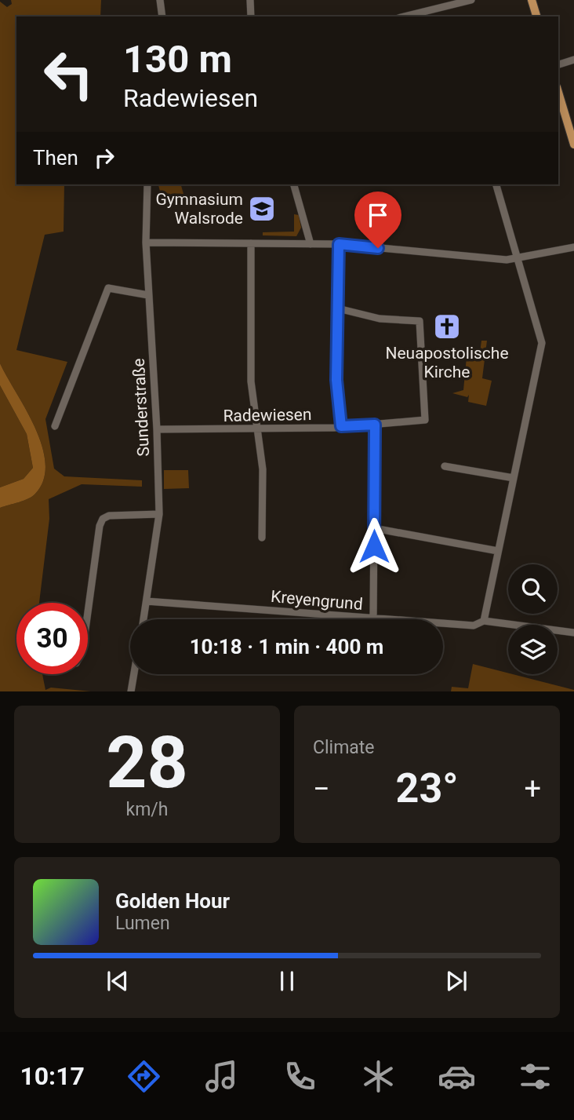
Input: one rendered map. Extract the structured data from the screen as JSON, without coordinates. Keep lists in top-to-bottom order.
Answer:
{
  "streets": {
    "street": ["Sunderstraße", "Radewiesen", "Kreyengrund"]
  },
  "crossings": [
    ["Sunderstraße", "Radewiesen"],
    ["Sunderstraße", "Kreyengrund"]
  ],
  "places": {
    "school or university": ["Gymnasium Walsrode"],
    "church": ["Neuapostolische Kirche"]
  },
  "page": {
    "turn": ["130 m", "Radewiesen"],
    "then": "Then",
    "limit": "30",
    "trip": "10:18 · 1 min · 400 m",
    "tile": [
      ["28", "km/h"],
      "Climate"
    ],
    "heat": ["−", "23°", "+"],
    "song": ["Golden Hour", "Lumen"],
    "tabs": "10:17"
  }
}
